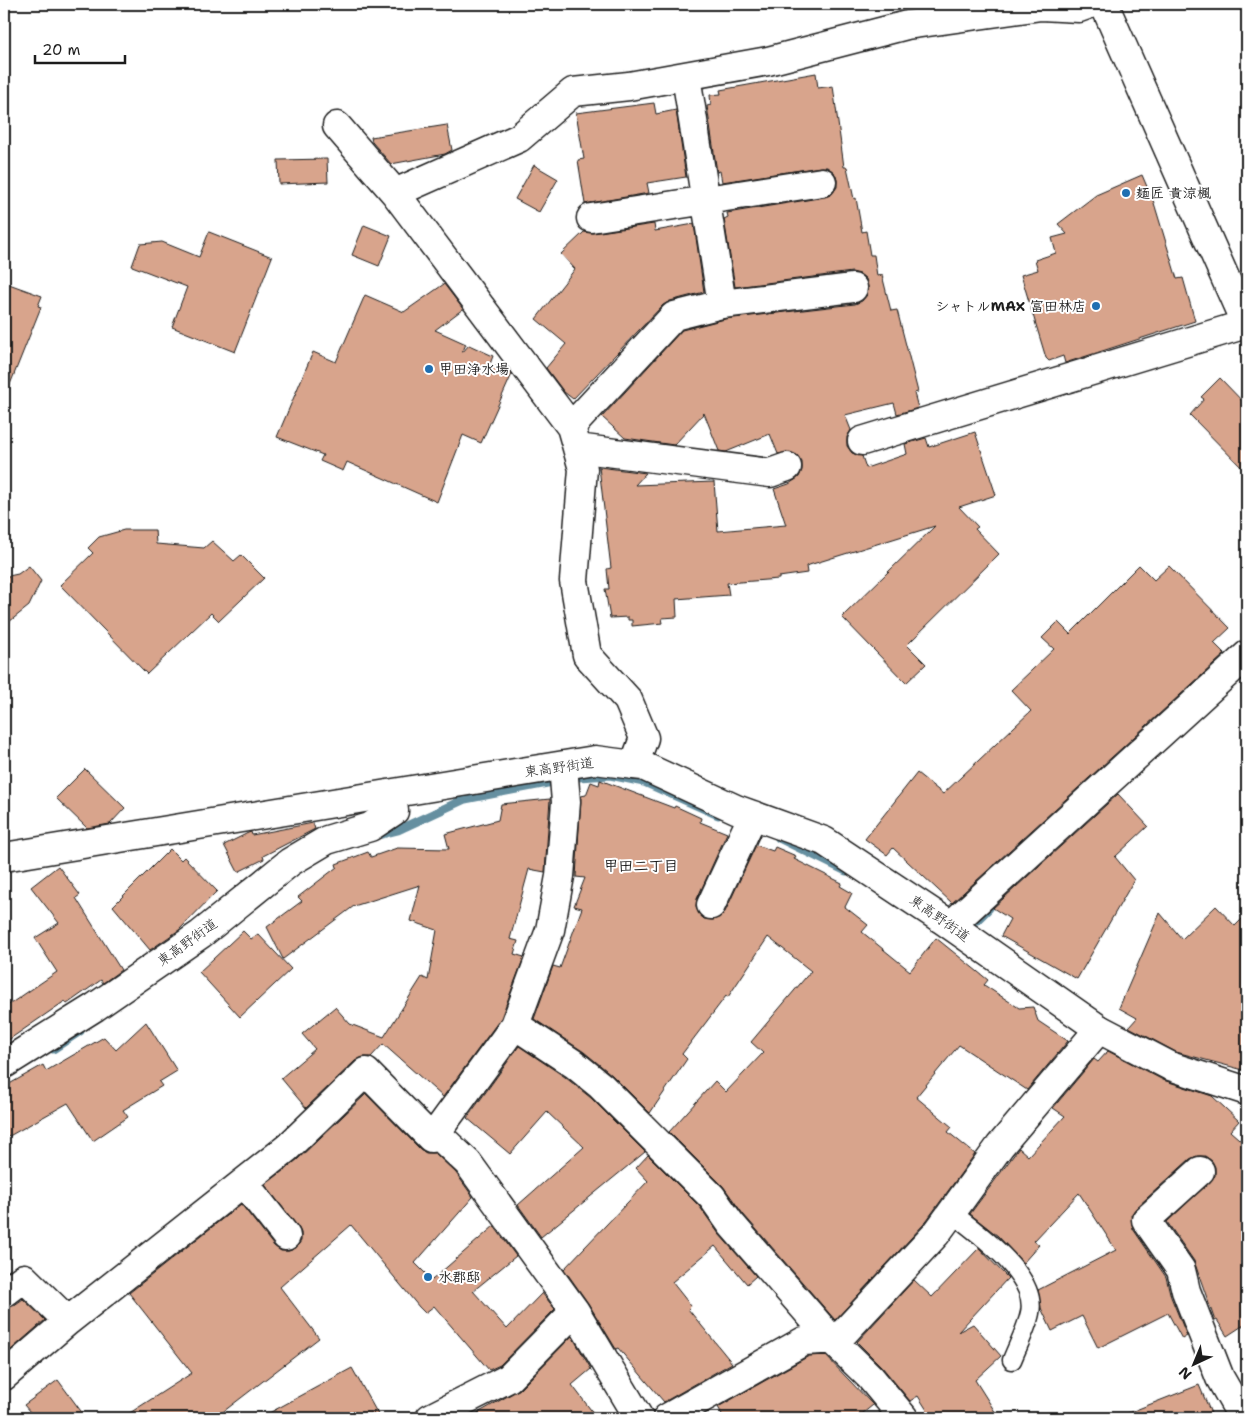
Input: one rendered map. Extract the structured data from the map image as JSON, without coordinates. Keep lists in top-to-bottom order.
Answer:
{
  "streets": {
    "street": ["東高野街道"]
  },
  "districts": ["甲田二丁目"],
  "places": [
    "麺匠 貴涼楓",
    "シャトルMAX 富田林店",
    "甲田浄水場",
    "水郡邸"
  ],
  "scale_bar": "20 m",
  "north": "bottom left"
}
